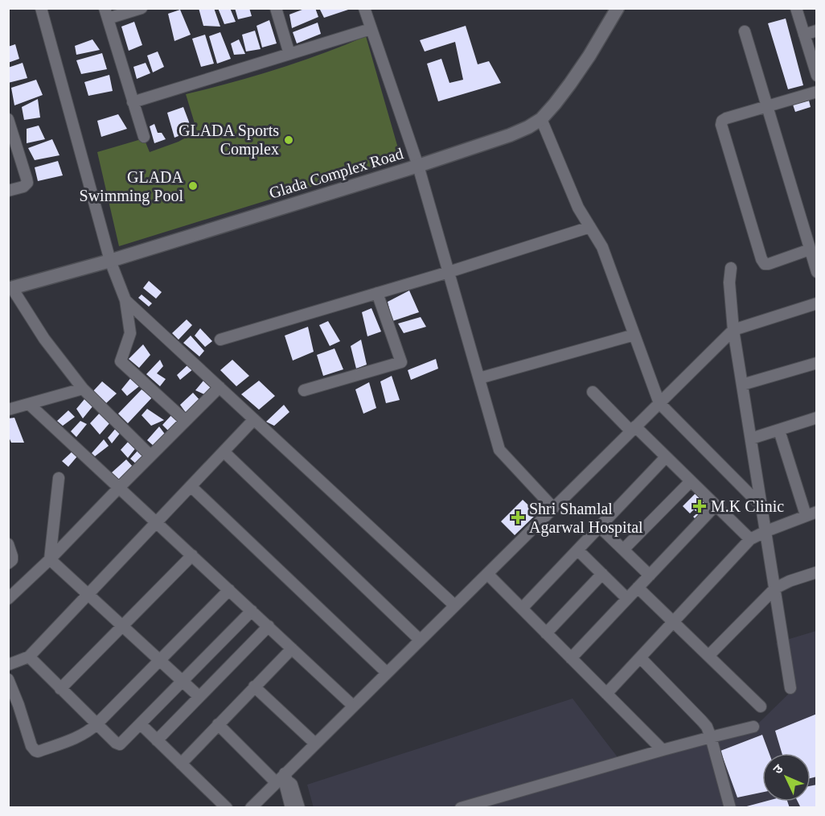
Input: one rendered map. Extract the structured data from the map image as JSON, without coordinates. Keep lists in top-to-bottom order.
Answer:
{
  "streets": {
    "street": ["Glada Complex Road"]
  },
  "places": {
    "other": ["GLADA Sports Complex", "GLADA Swimming Pool"],
    "health": ["M.K Clinic", "Shri Shamlal Agarwal Hospital"]
  },
  "north": "top left"
}
